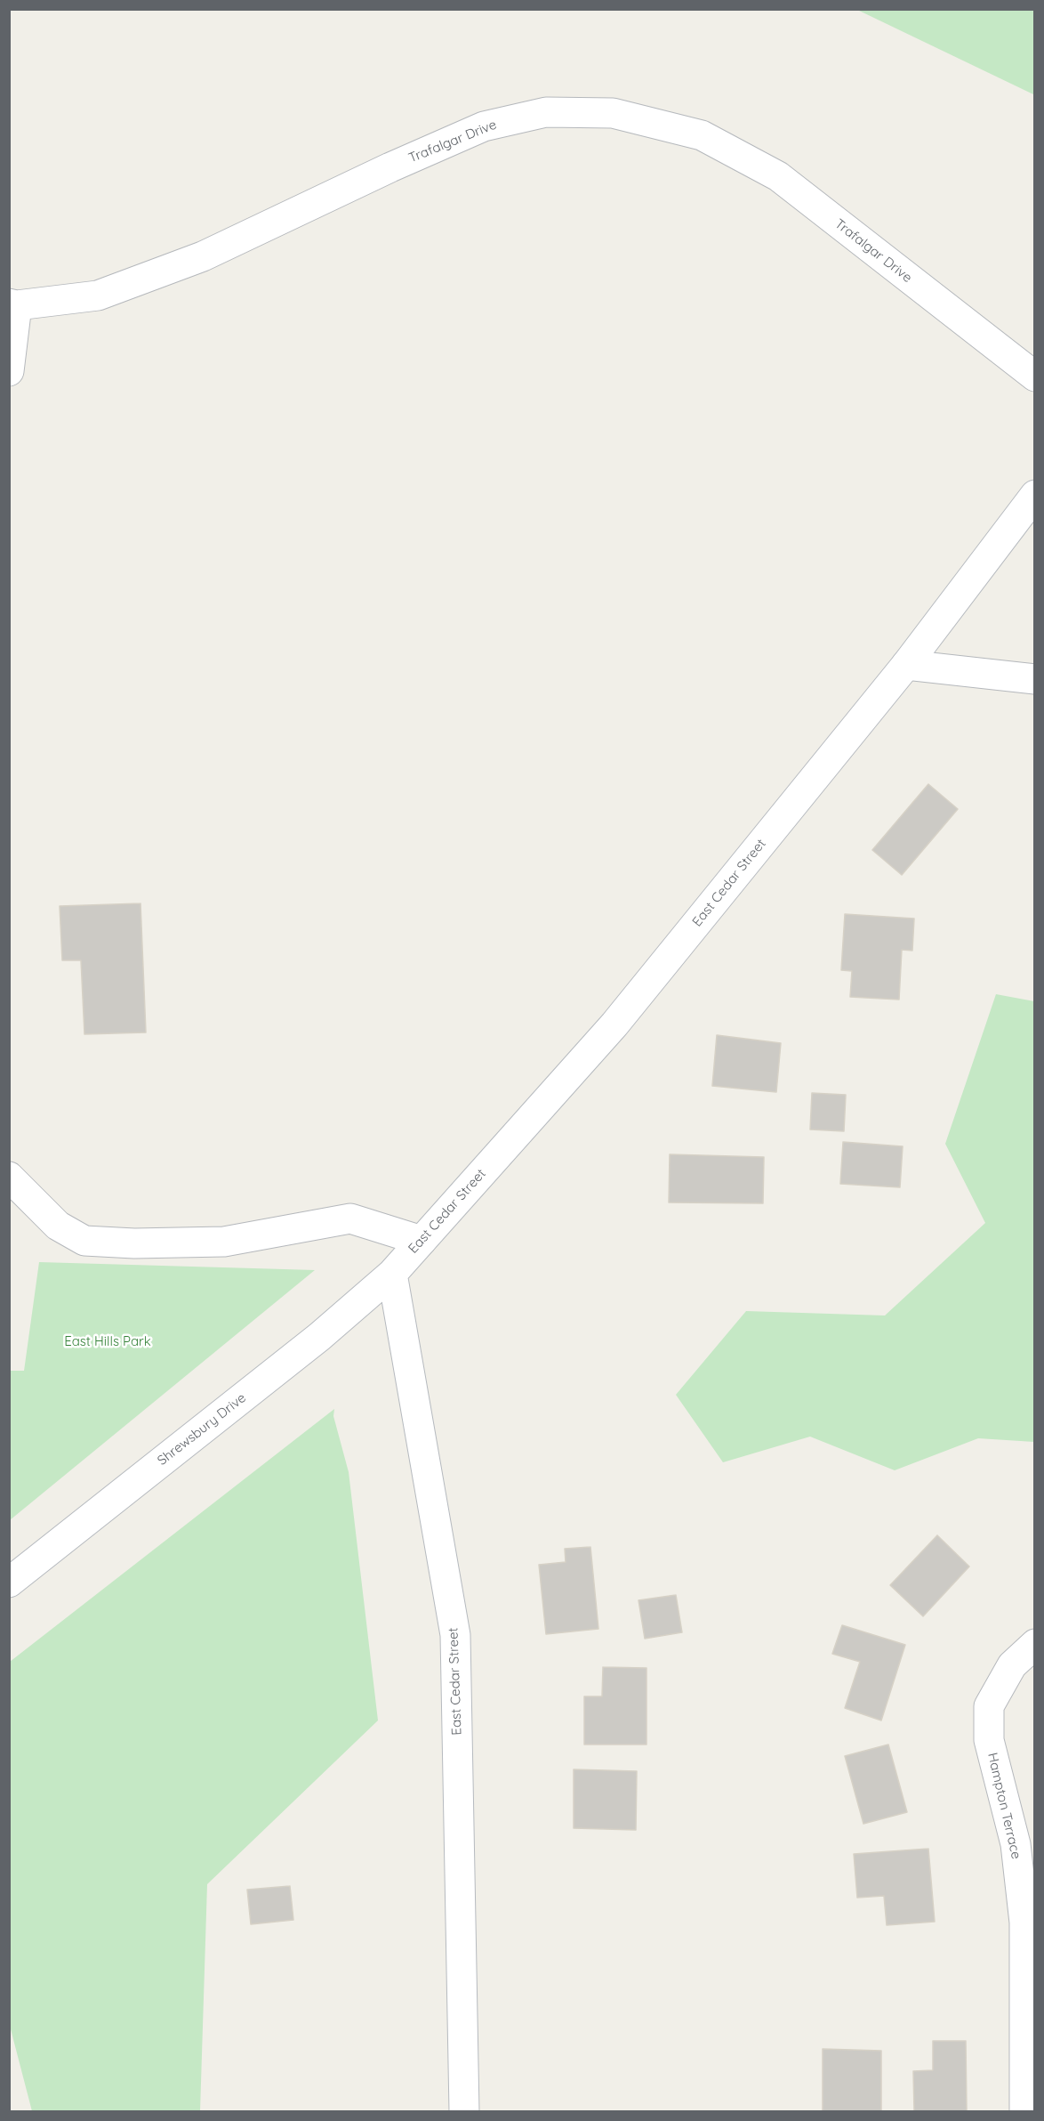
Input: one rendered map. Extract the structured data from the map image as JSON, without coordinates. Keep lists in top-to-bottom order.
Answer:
{
  "streets": {
    "street": [
      "Trafalgar Drive",
      "East Cedar Street",
      "Shrewsbury Drive",
      "Hampton Terrace"
    ]
  },
  "crossings": [
    ["East Cedar Street", "Shrewsbury Drive"]
  ],
  "parks": ["East Hills Park"]
}
